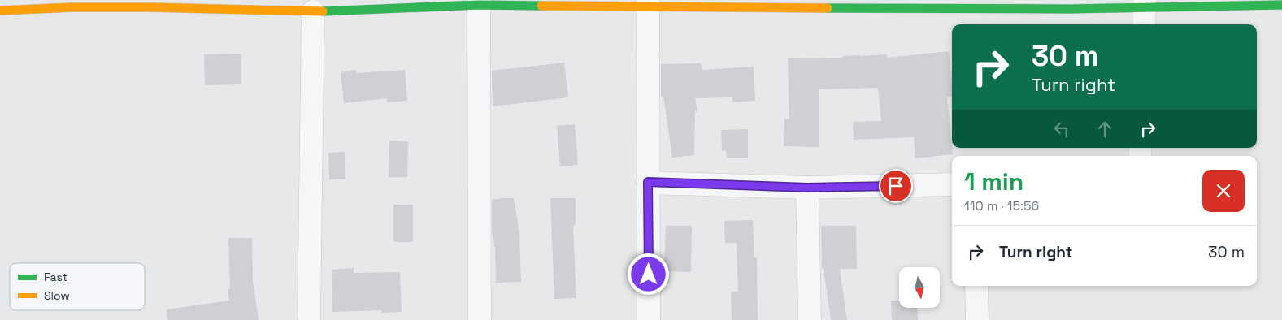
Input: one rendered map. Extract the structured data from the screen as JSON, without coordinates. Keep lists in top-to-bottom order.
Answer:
{
  "legend": ["Fast", "Slow"],
  "north": "bottom",
  "page": {
    "turn": ["30 m", "Turn right"],
    "heading": ["1 min", "110 m · 15:56"],
    "list": [
      {
        "name": "Turn right",
        "value": "30 m"
      }
    ]
  }
}
